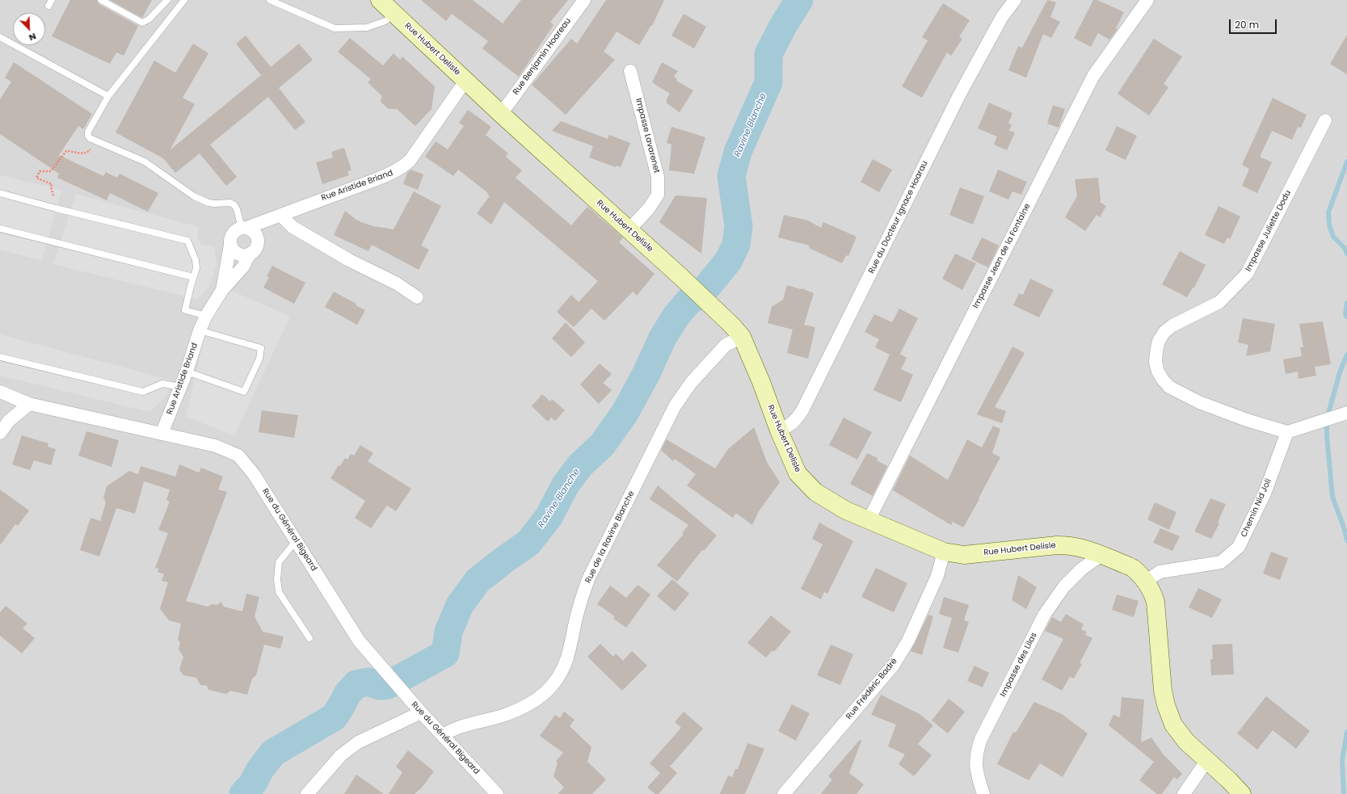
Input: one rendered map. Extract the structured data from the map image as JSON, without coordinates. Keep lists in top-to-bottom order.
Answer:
{
  "streets": {
    "main road": ["Rue Hubert Delisle"],
    "street": [
      "Rue Benjamin Hoareau",
      "Impasse Lavarenet",
      "Rue Aristide Briand",
      "Rue du Docteur Ignace Hoarau",
      "Impasse Juliette Dodu",
      "Impasse Jean de la Fontaine",
      "Chemin Nid Joli",
      "Rue du Général Bigeard",
      "Rue de la Ravine Blanche",
      "Impasse des Lilas",
      "Rue Frédéric Badré"
    ]
  },
  "crossings": [
    ["Rue Hubert Delisle", "Rue Benjamin Hoareau"],
    ["Rue Hubert Delisle", "Impasse Lavarenet"],
    ["Rue Hubert Delisle", "Rue Aristide Briand"],
    ["Rue Hubert Delisle", "Rue du Docteur Ignace Hoarau"],
    ["Rue Hubert Delisle", "Impasse Jean de la Fontaine"],
    ["Rue Hubert Delisle", "Chemin Nid Joli"],
    ["Rue Hubert Delisle", "Rue de la Ravine Blanche"],
    ["Rue Hubert Delisle", "Impasse des Lilas"],
    ["Rue Hubert Delisle", "Rue Frédéric Badré"],
    ["Rue Aristide Briand", "Rue du Général Bigeard"],
    ["Impasse Juliette Dodu", "Chemin Nid Joli"],
    ["Rue du Général Bigeard", "Rue de la Ravine Blanche"]
  ],
  "water": ["Ravine Blanche"],
  "scale_bar": "20 m",
  "north": "bottom right"
}
